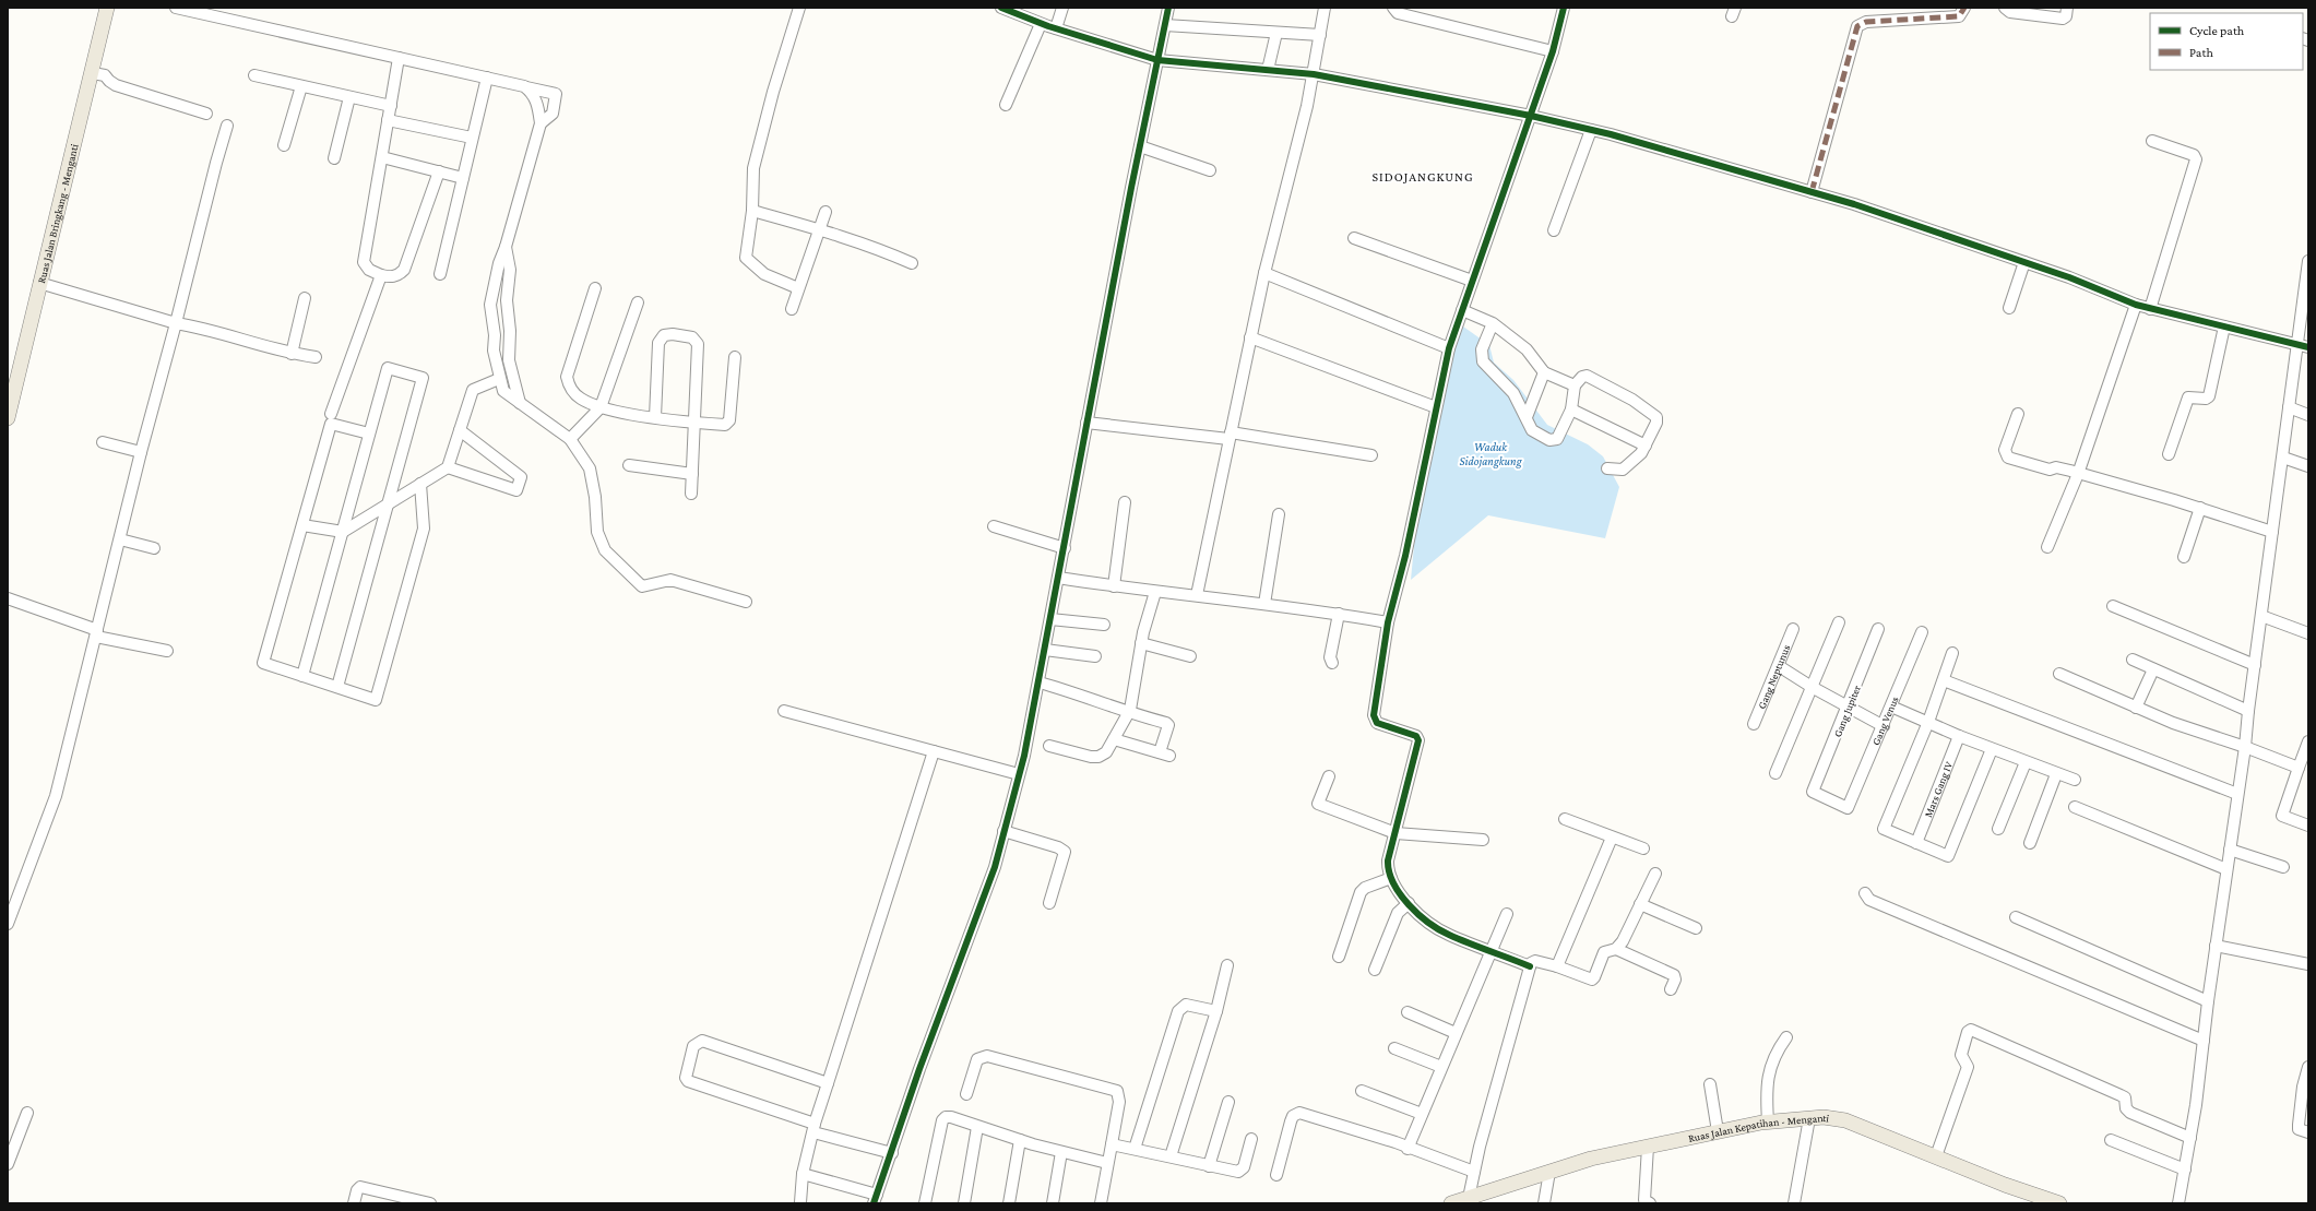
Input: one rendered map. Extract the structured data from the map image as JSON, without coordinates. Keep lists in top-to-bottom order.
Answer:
{
  "streets": {
    "main road": ["Ruas Jalan Bringkang - Menganti", "Ruas Jalan Kepatihan - Menganti"],
    "street": [
      "Gang Neptunus",
      "Gang Jupiter",
      "Gang Venus",
      "Mars Gang IV"
    ]
  },
  "crossings": [
    ["Gang Jupiter", "Gang Venus"]
  ],
  "districts": ["SIDOJANGKUNG"],
  "water": ["Waduk Sidojangkung"],
  "legend": ["Cycle path", "Path"]
}
